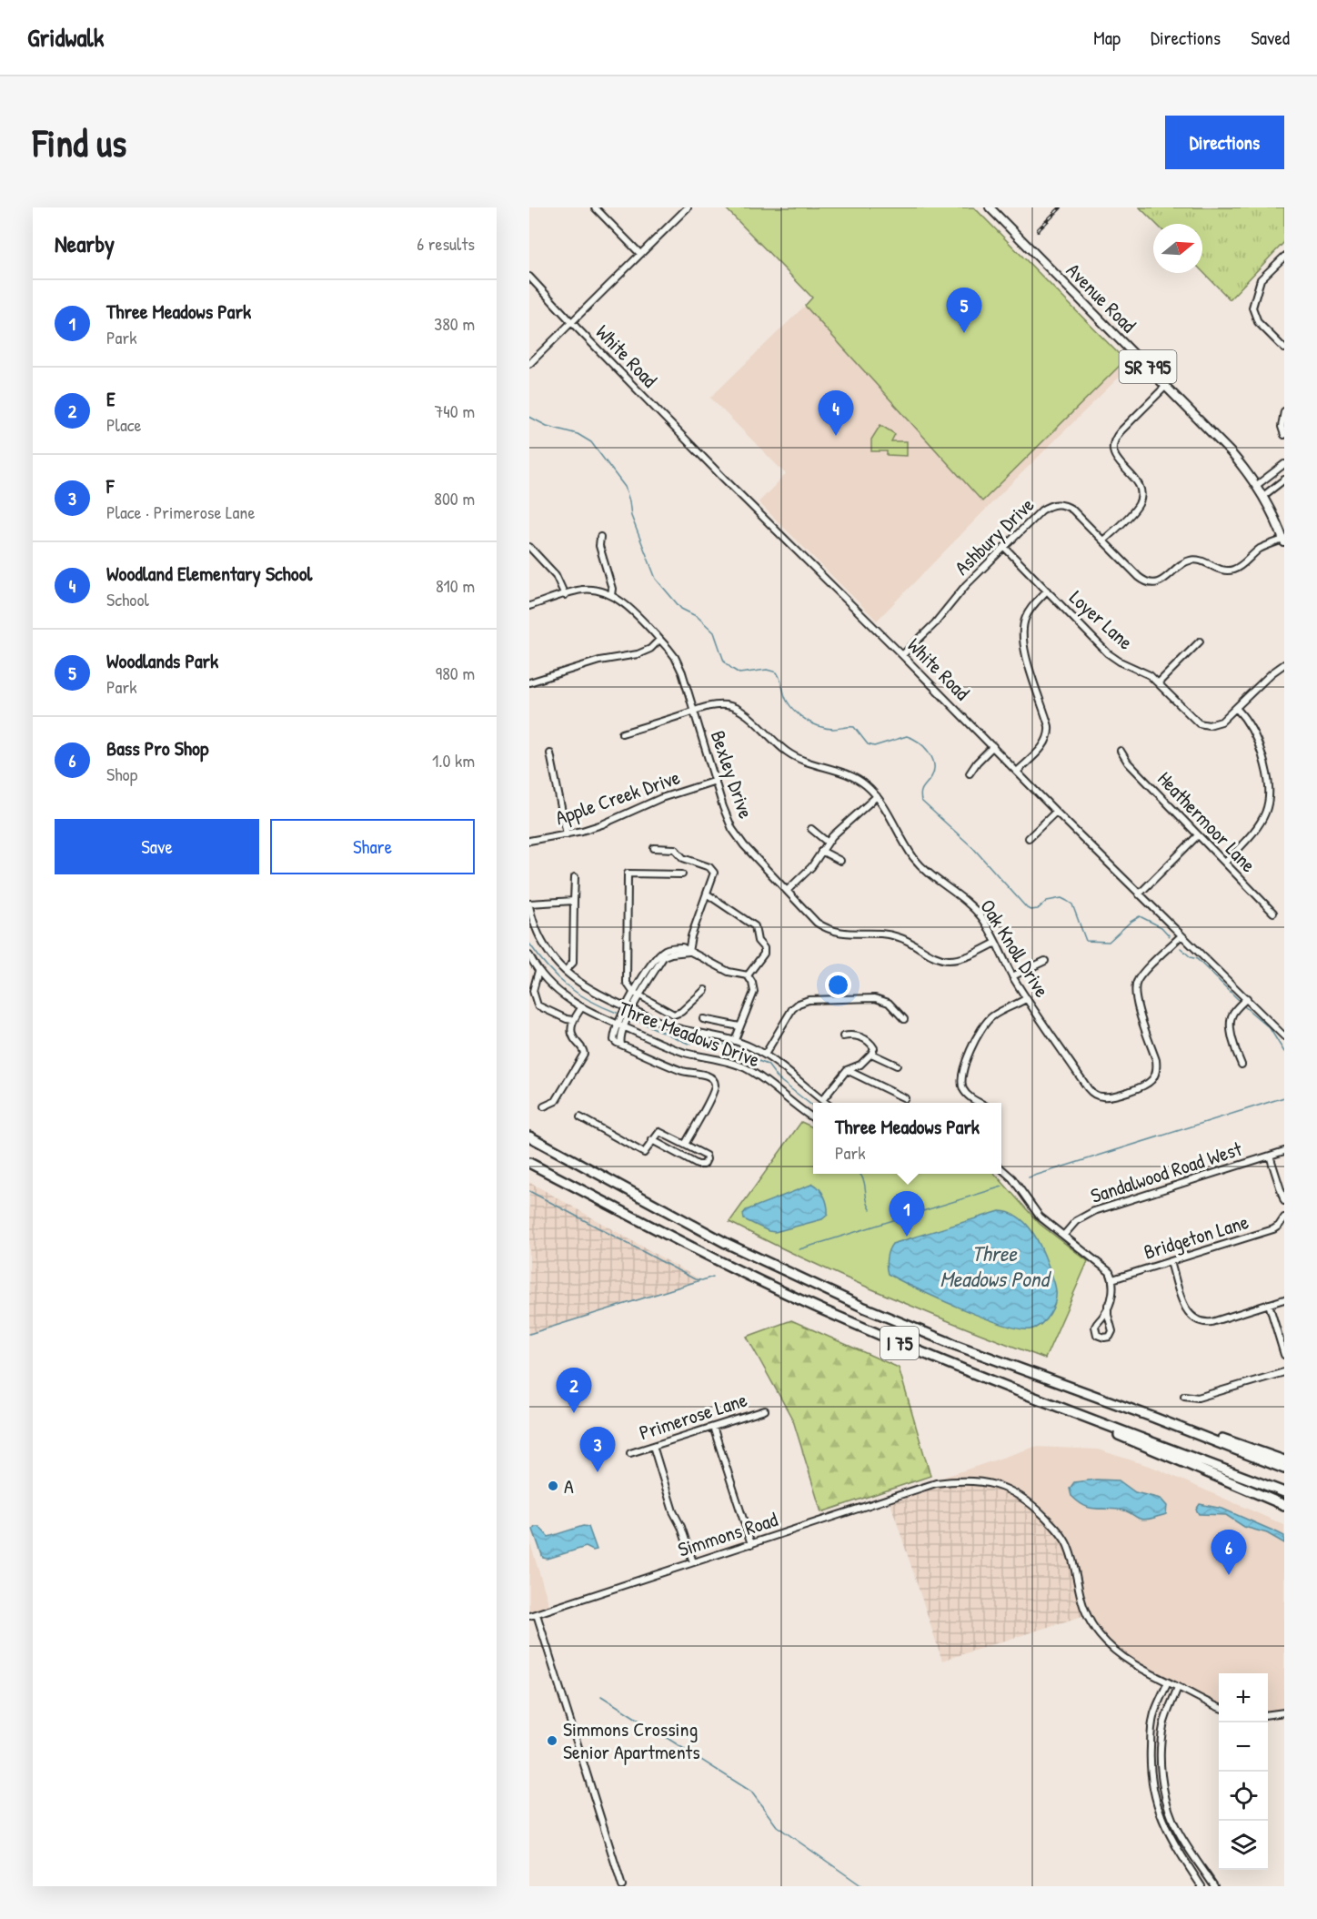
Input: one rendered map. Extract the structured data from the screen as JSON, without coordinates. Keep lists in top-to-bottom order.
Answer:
{
  "streets": {
    "highway": ["I 75"],
    "main road": ["Avenue Road", "SR 795"],
    "street": [
      "White Road",
      "Ashbury Drive",
      "Loyer Lane",
      "Bexley Drive",
      "Apple Creek Drive",
      "Heathermoor Lane",
      "Oak Knoll Drive",
      "Three Meadows Drive",
      "Sandalwood Road West",
      "Bridgeton Lane",
      "Primerose Lane",
      "Simmons Road"
    ]
  },
  "crossings": [
    ["Avenue Road", "Ashbury Drive"],
    ["White Road", "Ashbury Drive"],
    ["White Road", "Oak Knoll Drive"],
    ["Ashbury Drive", "Loyer Lane"],
    ["Bexley Drive", "Apple Creek Drive"],
    ["Bexley Drive", "Oak Knoll Drive"]
  ],
  "water": ["Three Meadows Pond"],
  "places": ["A", "Simmons Crossing Senior Apartments"],
  "north": "right",
  "page": {
    "header": "Gridwalk",
    "nav": ["Map", "Directions", "Saved"],
    "buttons": [
      "Directions",
      ["Save", "Share"]
    ],
    "title": "Find us",
    "heading": ["Nearby", "6 results"],
    "list": [
      {
        "mark": "1",
        "name": "Three Meadows Park",
        "note": "Park",
        "value": "380 m"
      },
      {
        "mark": "2",
        "name": "E",
        "note": "Place",
        "value": "740 m"
      },
      {
        "mark": "3",
        "name": "F",
        "note": "Place · Primerose Lane",
        "value": "800 m"
      },
      {
        "mark": "4",
        "name": "Woodland Elementary School",
        "note": "School",
        "value": "810 m"
      },
      {
        "mark": "5",
        "name": "Woodlands Park",
        "note": "Park",
        "value": "980 m"
      },
      {
        "mark": "6",
        "name": "Bass Pro Shop",
        "note": "Shop",
        "value": "1.0 km"
      }
    ],
    "pins": [
      "5",
      "4",
      "1",
      "2",
      "3",
      "6"
    ],
    "popup": ["Three Meadows Park", "Park"],
    "map_buttons": ["+", "−"]
  }
}
